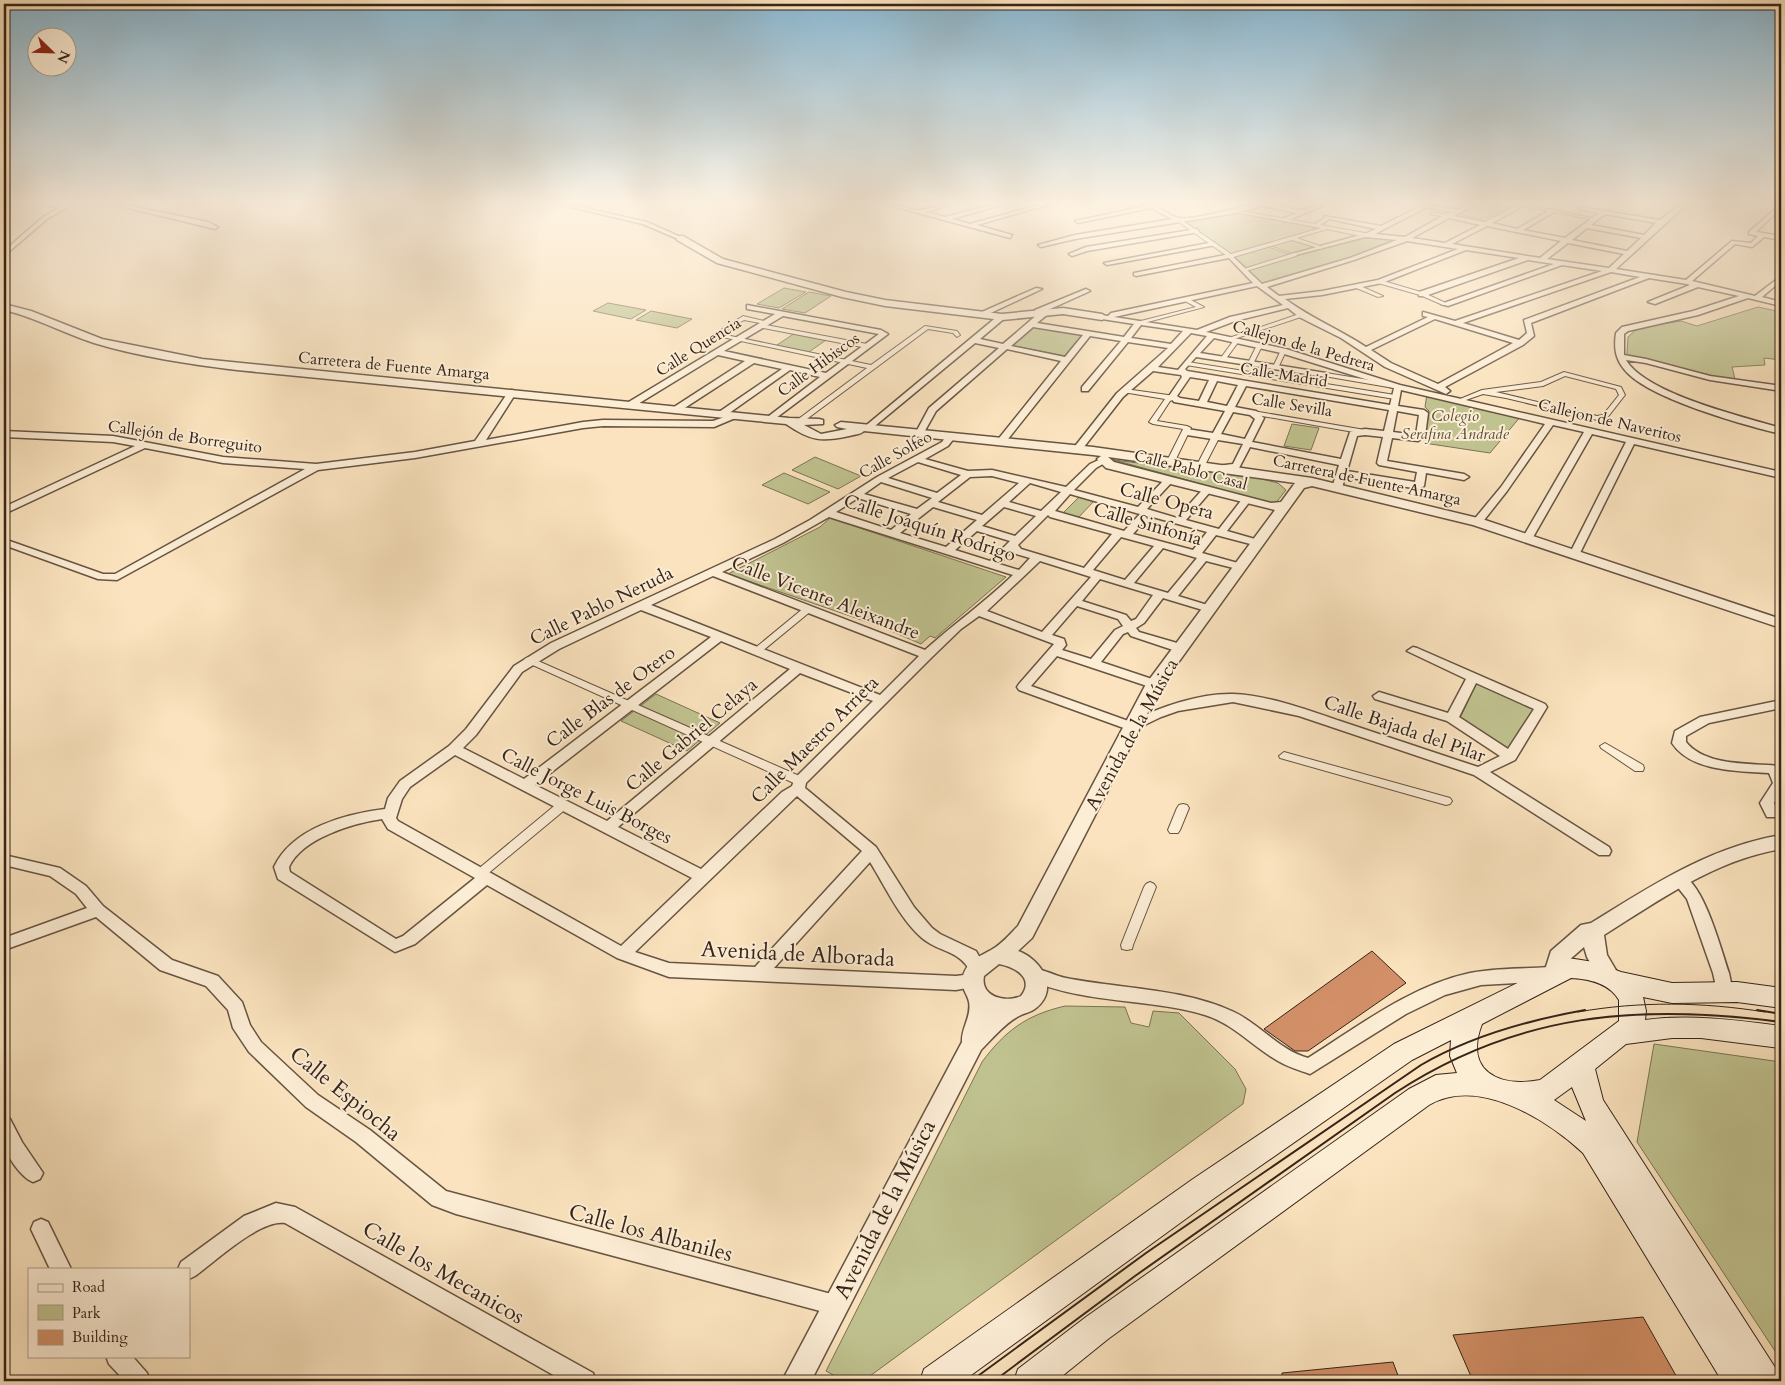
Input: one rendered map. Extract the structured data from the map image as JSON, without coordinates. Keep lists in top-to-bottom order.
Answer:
{
  "streets": {
    "street": [
      "Callejon de la Pedrera",
      "Calle Quencia",
      "Calle Hibiscos",
      "Carretera de Fuente Amarga",
      "Calle Madrid",
      "Calle Sevilla",
      "Callejon de Naveritos",
      "Callejón de Borreguito",
      "Calle Solfeo",
      "Calle Pablo Casal",
      "Calle Opera",
      "Calle Sinfonía",
      "Calle Joaquín Rodrigo",
      "Calle Vicente Aleixandre",
      "Calle Pablo Neruda",
      "Calle Blas de Otero",
      "Calle Bajada del Pilar",
      "Calle Gabriel Celaya",
      "Avenida de la Música",
      "Calle Maestro Arrieta",
      "Calle Jorge Luis Borges",
      "Avenida de Alborada",
      "Calle Espiocha",
      "Calle los Albaniles",
      "Calle los Mecanicos"
    ]
  },
  "crossings": [
    ["Callejon de la Pedrera", "Callejon de Naveritos"],
    ["Calle Quencia", "Calle Hibiscos"],
    ["Calle Quencia", "Carretera de Fuente Amarga"],
    ["Calle Hibiscos", "Carretera de Fuente Amarga"],
    ["Carretera de Fuente Amarga", "Callejón de Borreguito"],
    ["Carretera de Fuente Amarga", "Calle Pablo Casal"],
    ["Carretera de Fuente Amarga", "Avenida de la Música"],
    ["Calle Madrid", "Calle Sevilla"],
    ["Calle Solfeo", "Calle Opera"],
    ["Calle Solfeo", "Calle Joaquín Rodrigo"],
    ["Calle Solfeo", "Calle Pablo Neruda"],
    ["Calle Pablo Casal", "Avenida de la Música"],
    ["Calle Opera", "Avenida de la Música"],
    ["Calle Sinfonía", "Avenida de la Música"],
    ["Calle Joaquín Rodrigo", "Calle Pablo Neruda"],
    ["Calle Joaquín Rodrigo", "Calle Maestro Arrieta"],
    ["Calle Vicente Aleixandre", "Calle Pablo Neruda"],
    ["Calle Vicente Aleixandre", "Calle Maestro Arrieta"],
    ["Calle Pablo Neruda", "Calle Jorge Luis Borges"],
    ["Calle Blas de Otero", "Calle Jorge Luis Borges"],
    ["Calle Bajada del Pilar", "Avenida de la Música"],
    ["Calle Gabriel Celaya", "Calle Jorge Luis Borges"],
    ["Avenida de la Música", "Avenida de Alborada"],
    ["Avenida de la Música", "Calle los Albaniles"],
    ["Calle Maestro Arrieta", "Calle Jorge Luis Borges"],
    ["Calle Maestro Arrieta", "Avenida de Alborada"],
    ["Calle Espiocha", "Calle los Albaniles"]
  ],
  "parks": ["Colegio Serafina Andrade"],
  "legend": ["Road", "Park", "Building"],
  "north": "bottom right"
}
